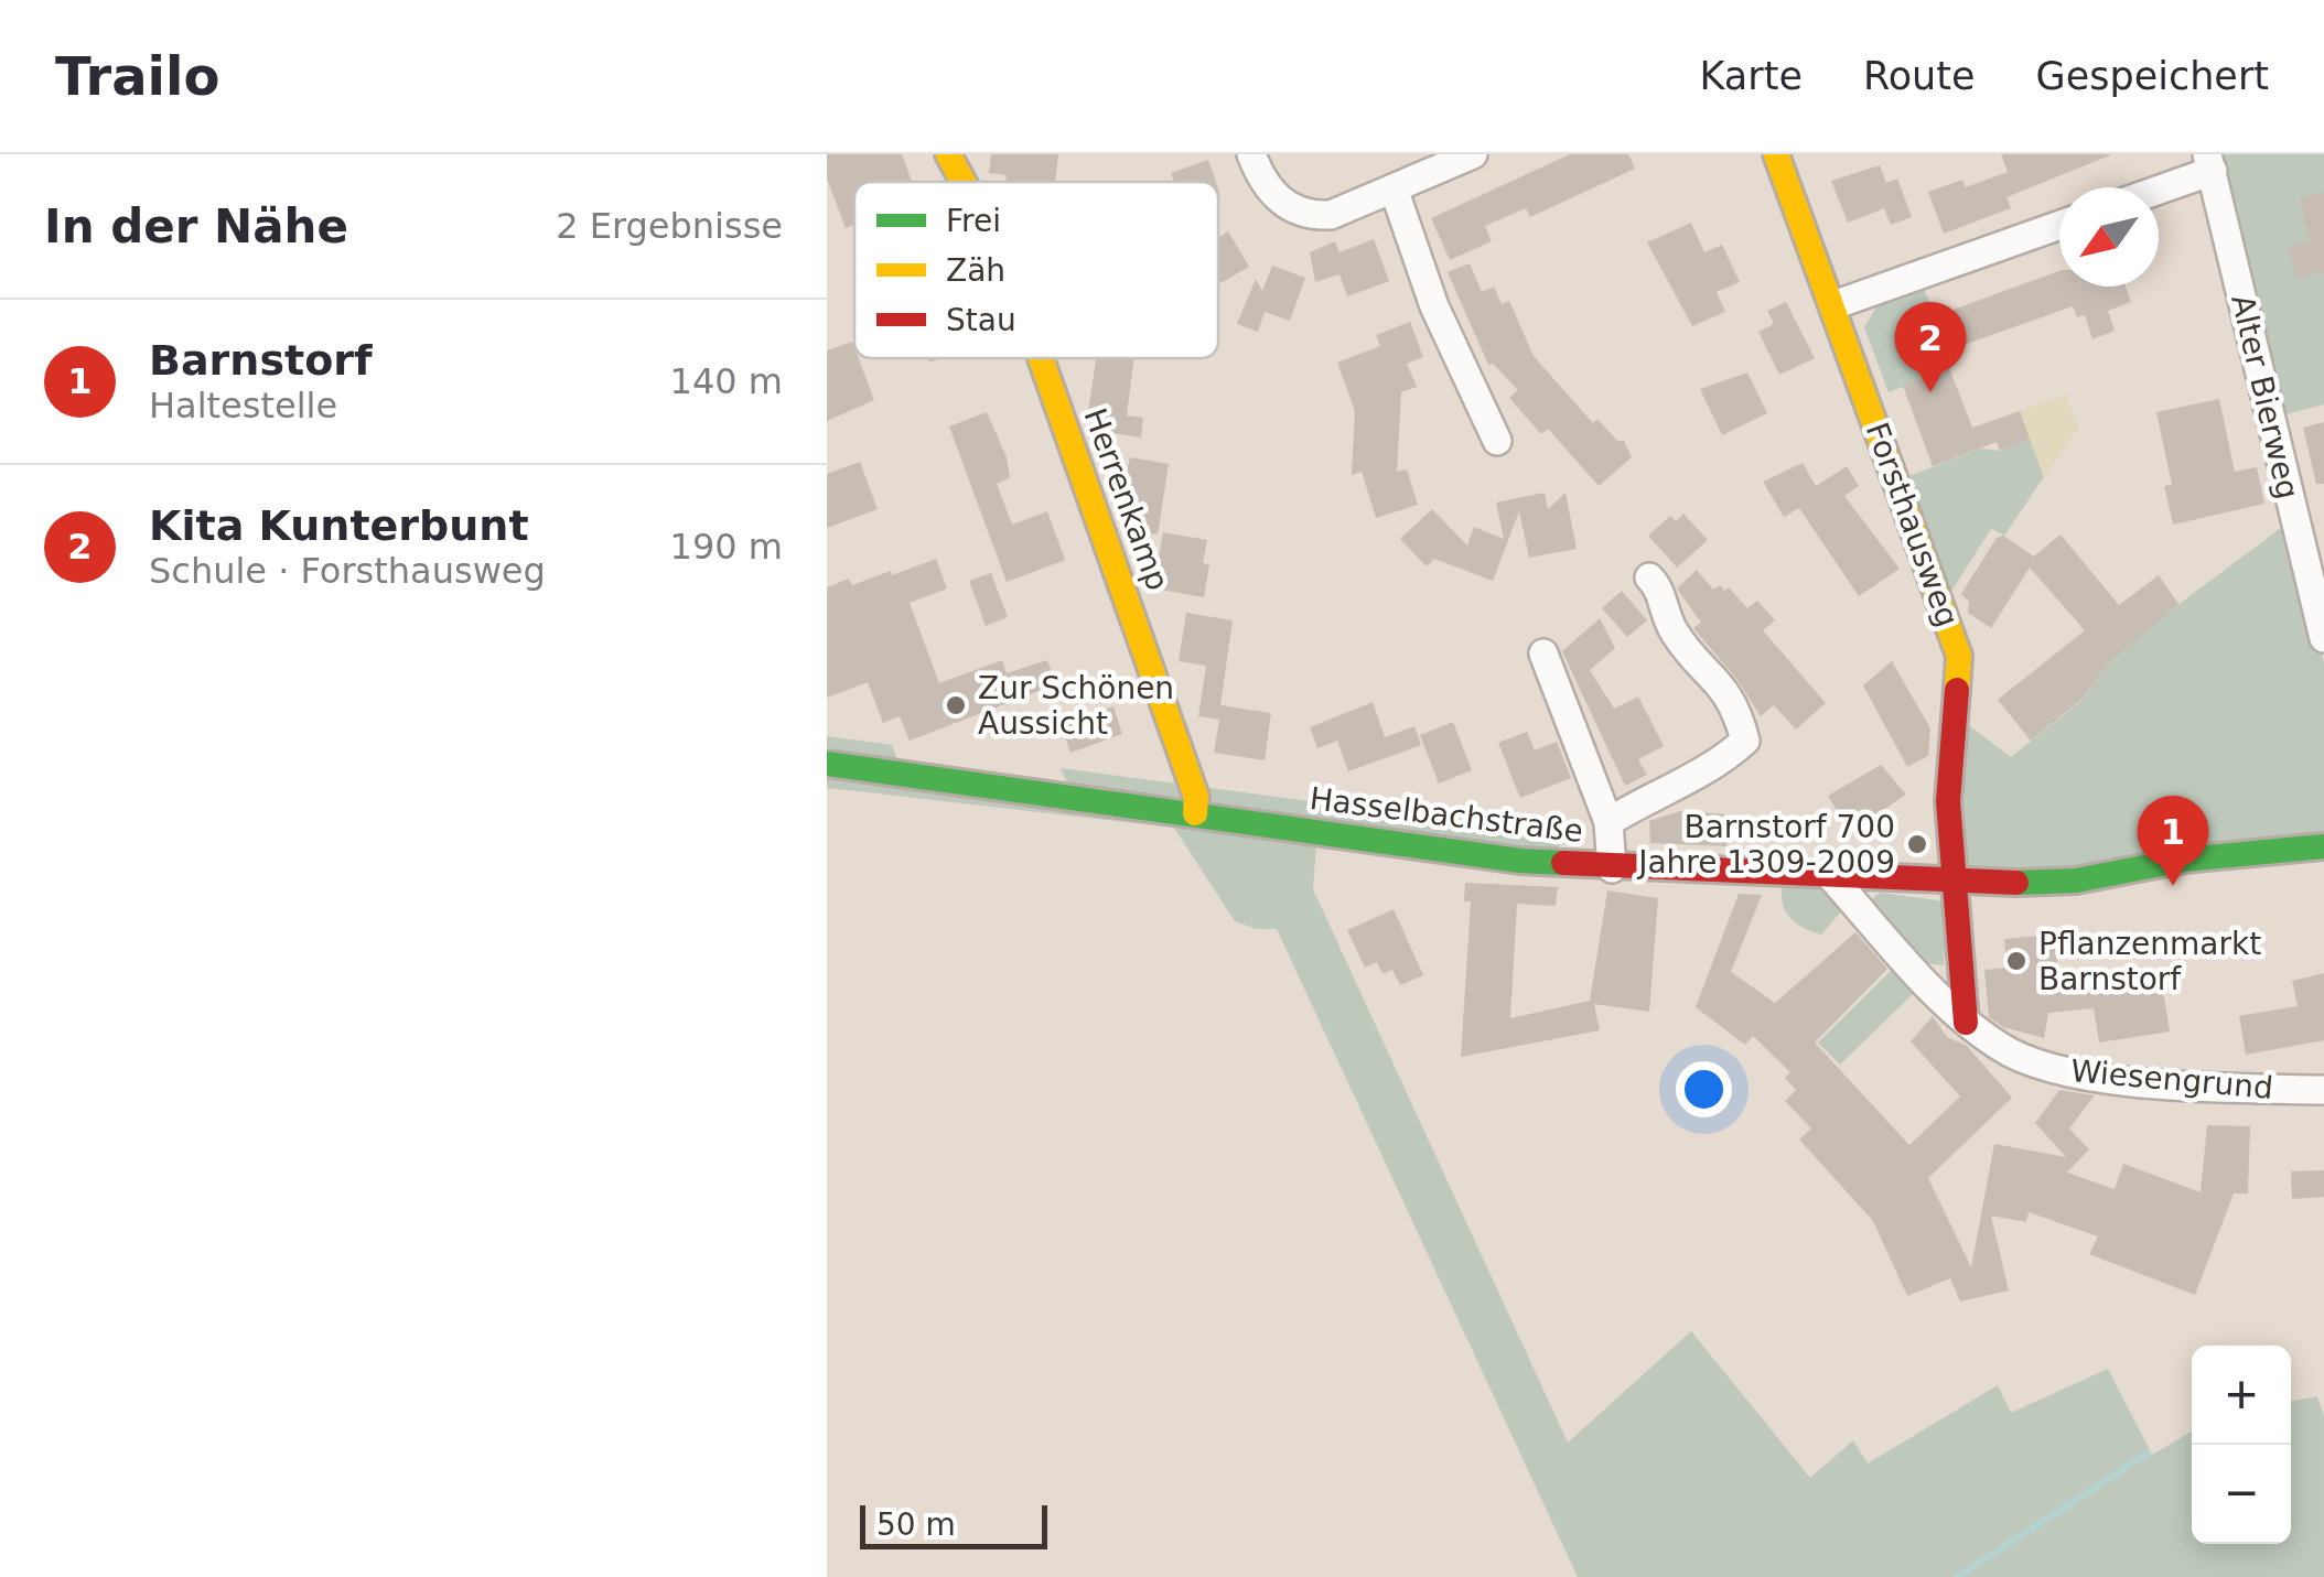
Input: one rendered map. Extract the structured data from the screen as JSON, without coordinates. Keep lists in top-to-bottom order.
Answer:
{
  "streets": {
    "street": [
      "Alter Bierweg",
      "Herrenkamp",
      "Forsthausweg",
      "Hasselbachstraße",
      "Wiesengrund"
    ]
  },
  "crossings": [
    ["Herrenkamp", "Hasselbachstraße"],
    ["Forsthausweg", "Hasselbachstraße"],
    ["Hasselbachstraße", "Wiesengrund"]
  ],
  "places": ["Zur Schönen Aussicht", "Barnstorf 700 Jahre 1309-2009", "Pflanzenmarkt Barnstorf"],
  "legend": ["Frei", "Zäh", "Stau"],
  "scale_bar": "50 m",
  "north": "bottom left",
  "page": {
    "header": "Trailo",
    "nav": ["Karte", "Route", "Gespeichert"],
    "heading": ["In der Nähe", "2 Ergebnisse"],
    "list": [
      {
        "mark": "1",
        "name": "Barnstorf",
        "note": "Haltestelle",
        "value": "140 m"
      },
      {
        "mark": "2",
        "name": "Kita Kunterbunt",
        "note": "Schule · Forsthausweg",
        "value": "190 m"
      }
    ],
    "pins": ["2", "1"],
    "map_buttons": ["+", "−"],
    "scale": "50 m"
  }
}
